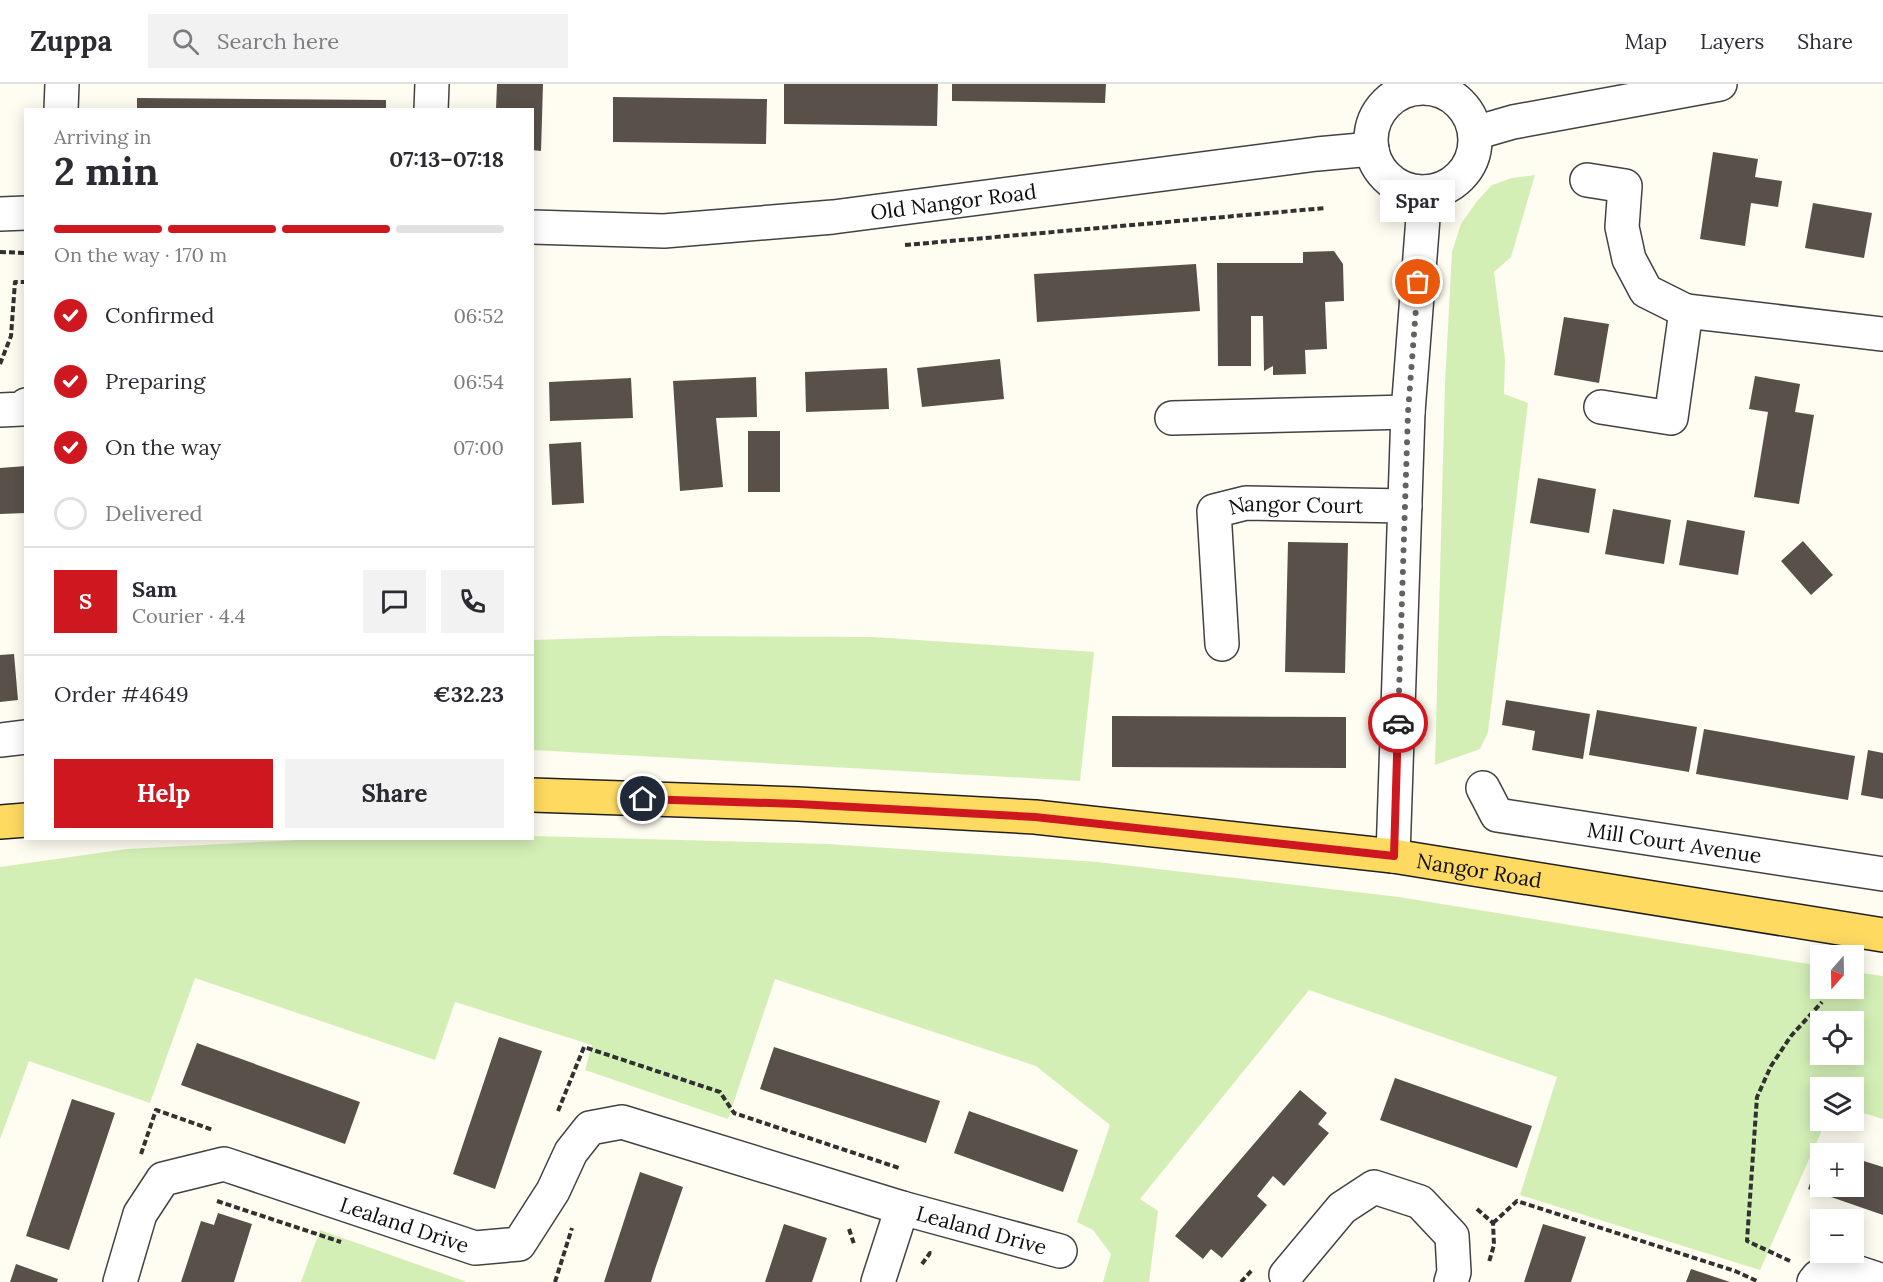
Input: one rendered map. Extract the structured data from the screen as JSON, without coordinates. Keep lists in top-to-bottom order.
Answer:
{
  "streets": {
    "main road": ["Nangor Road"],
    "street": [
      "Old Nangor Road",
      "Nangor Court",
      "Mill Court Avenue",
      "Lealand Drive"
    ]
  },
  "places": ["Spar"],
  "north": "bottom",
  "page": {
    "header": "Zuppa",
    "search": "Search here",
    "nav": ["Map", "Layers", "Share"],
    "heading": ["2 min", "Arriving in", "07:13–07:18"],
    "panel": [
      "Sam",
      "Courier · 4.4",
      "Order #4649",
      "€32.23"
    ],
    "bubble": "Spar",
    "bar": "On the way · 170 m",
    "list": [
      ["Confirmed", "06:52"],
      ["Preparing", "06:54"],
      ["On the way", "07:00"],
      "Delivered"
    ],
    "round": "S",
    "buttons": ["Help", "Share"],
    "map_buttons": ["+", "−"]
  }
}
